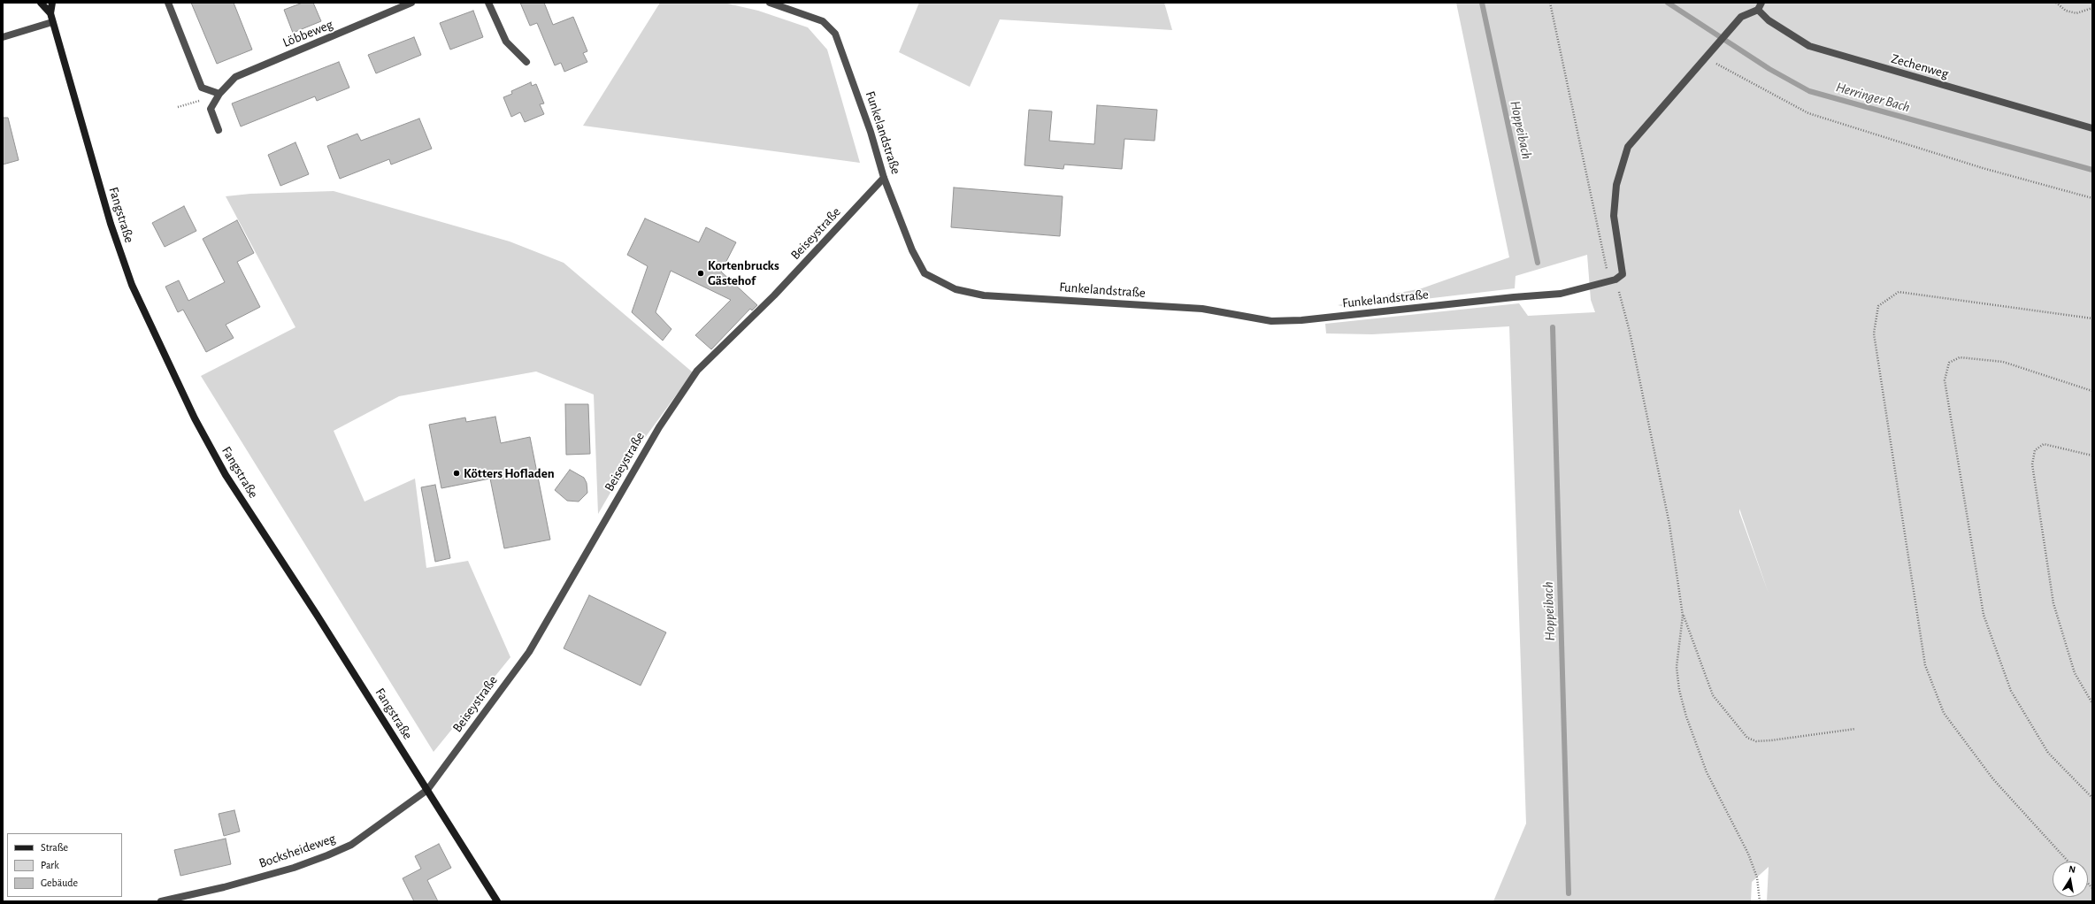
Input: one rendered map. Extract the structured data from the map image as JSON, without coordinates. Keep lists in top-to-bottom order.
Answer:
{
  "streets": {
    "main road": ["Fangstraße"],
    "street": [
      "Löbbeweg",
      "Zechenweg",
      "Funkelandstraße",
      "Beiseystraße",
      "Bocksheideweg"
    ]
  },
  "crossings": [
    ["Funkelandstraße", "Beiseystraße"],
    ["Fangstraße", "Beiseystraße"],
    ["Fangstraße", "Bocksheideweg"],
    ["Beiseystraße", "Bocksheideweg"]
  ],
  "water": ["Herringer Bach", "Hoppeibach"],
  "places": ["Kortenbrucks Gästehof", "Kötters Hofladen"],
  "legend": ["Straße", "Park", "Gebäude"],
  "north": "top"
}
